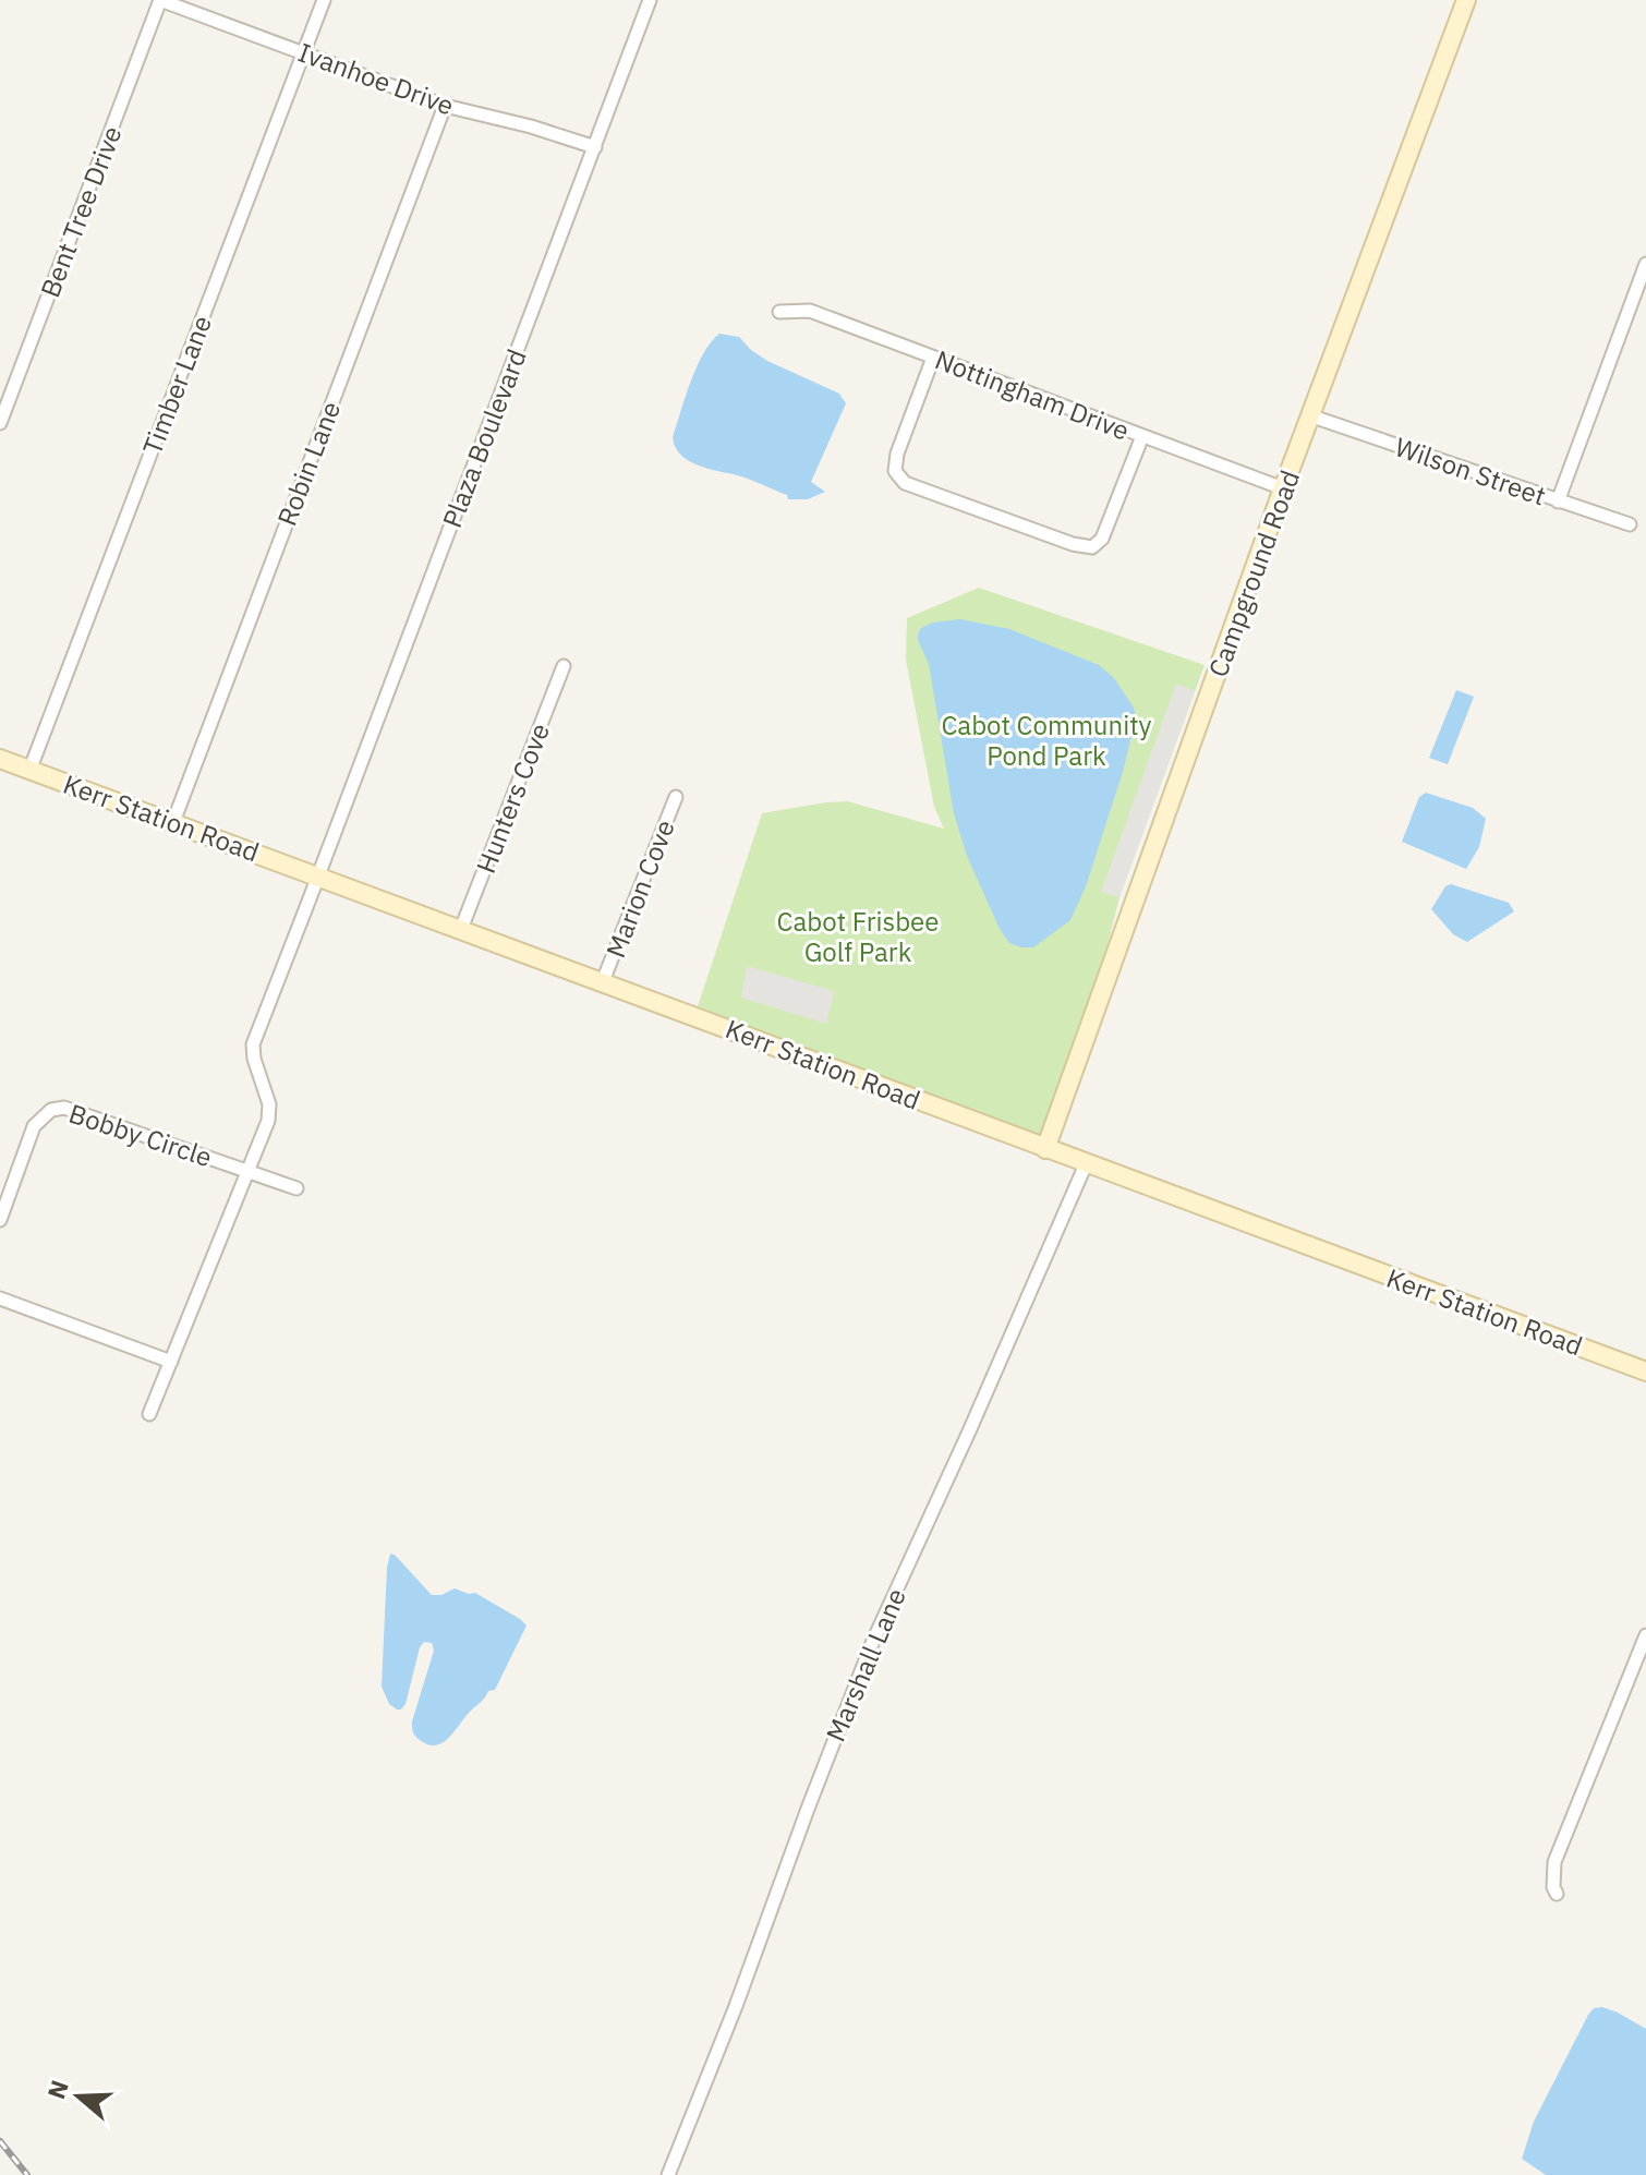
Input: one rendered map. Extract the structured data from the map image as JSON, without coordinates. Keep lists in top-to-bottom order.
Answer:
{
  "streets": {
    "street": [
      "Ivanhoe Drive",
      "Bent Tree Drive",
      "Timber Lane",
      "Nottingham Drive",
      "Plaza Boulevard",
      "Robin Lane",
      "Wilson Street",
      "Campground Road",
      "Hunters Cove",
      "Kerr Station Road",
      "Marion Cove",
      "Bobby Circle",
      "Marshall Lane"
    ]
  },
  "crossings": [
    ["Ivanhoe Drive", "Bent Tree Drive"],
    ["Ivanhoe Drive", "Timber Lane"],
    ["Ivanhoe Drive", "Plaza Boulevard"],
    ["Ivanhoe Drive", "Robin Lane"],
    ["Timber Lane", "Kerr Station Road"],
    ["Nottingham Drive", "Campground Road"],
    ["Plaza Boulevard", "Kerr Station Road"],
    ["Plaza Boulevard", "Bobby Circle"],
    ["Robin Lane", "Kerr Station Road"],
    ["Wilson Street", "Campground Road"],
    ["Campground Road", "Kerr Station Road"],
    ["Hunters Cove", "Kerr Station Road"],
    ["Kerr Station Road", "Marion Cove"],
    ["Kerr Station Road", "Marshall Lane"]
  ],
  "parks": ["Cabot Community Pond Park", "Cabot Frisbee Golf Park"],
  "north": "left"
}
